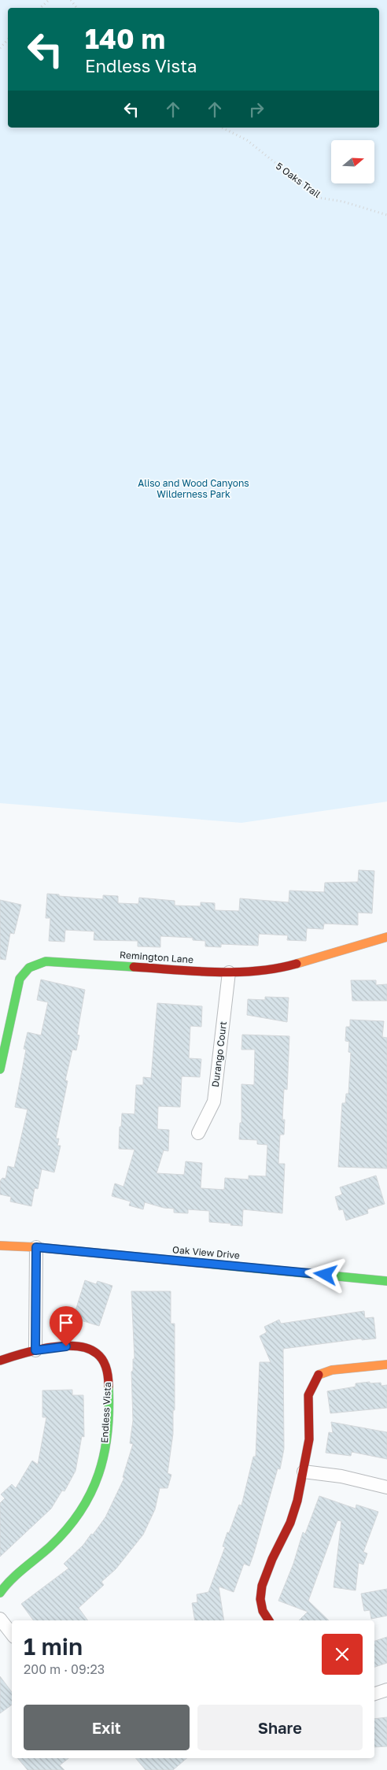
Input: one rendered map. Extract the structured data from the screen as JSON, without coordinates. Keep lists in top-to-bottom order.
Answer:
{
  "streets": {
    "street": [
      "Remington Lane",
      "Durango Court",
      "Oak View Drive",
      "Endless Vista"
    ],
    "path": ["5 Oaks Trail"]
  },
  "crossings": [
    ["Remington Lane", "Durango Court"]
  ],
  "parks": ["Aliso and Wood Canyons Wilderness Park"],
  "north": "right",
  "page": {
    "turn": ["140 m", "Endless Vista"],
    "heading": ["1 min", "200 m · 09:23"],
    "buttons": ["Exit", "Share"]
  }
}
